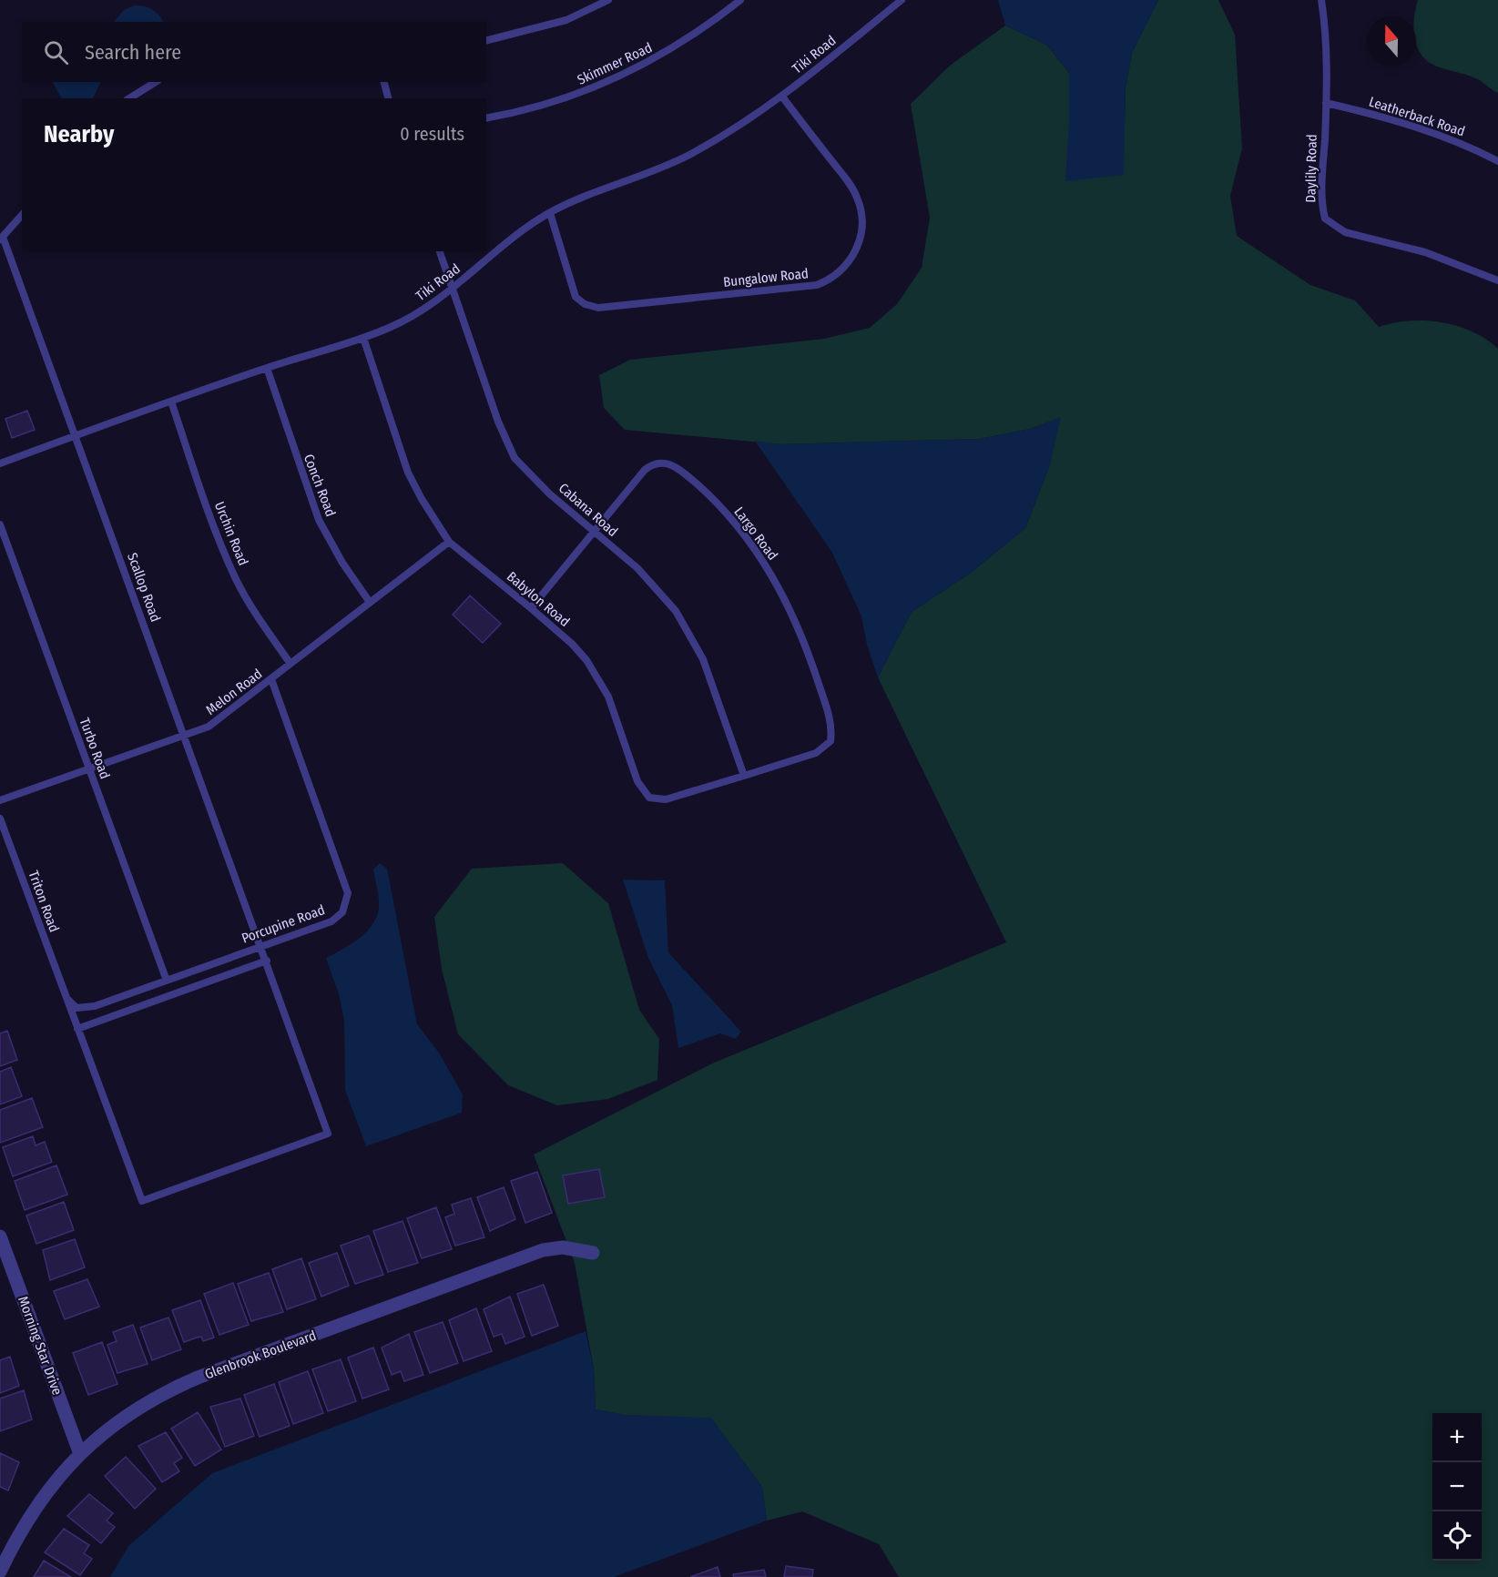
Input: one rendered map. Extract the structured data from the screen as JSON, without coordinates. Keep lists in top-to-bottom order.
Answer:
{
  "streets": {
    "street": ["Morning Star Drive", "Glenbrook Boulevard"],
    "lane": [
      "Tiki Road",
      "Skimmer Road",
      "Leatherback Road",
      "Daylily Road",
      "Bungalow Road",
      "Conch Road",
      "Cabana Road",
      "Urchin Road",
      "Largo Road",
      "Scallop Road",
      "Babylon Road",
      "Melon Road",
      "Turbo Road",
      "Triton Road",
      "Porcupine Road"
    ]
  },
  "crossings": [
    ["Tiki Road", "Bungalow Road"],
    ["Tiki Road", "Conch Road"],
    ["Tiki Road", "Cabana Road"],
    ["Tiki Road", "Urchin Road"],
    ["Tiki Road", "Scallop Road"],
    ["Tiki Road", "Babylon Road"],
    ["Leatherback Road", "Daylily Road"],
    ["Conch Road", "Melon Road"],
    ["Cabana Road", "Largo Road"],
    ["Cabana Road", "Babylon Road"],
    ["Urchin Road", "Melon Road"],
    ["Largo Road", "Babylon Road"],
    ["Scallop Road", "Melon Road"],
    ["Scallop Road", "Triton Road"],
    ["Scallop Road", "Porcupine Road"],
    ["Babylon Road", "Melon Road"],
    ["Melon Road", "Turbo Road"],
    ["Melon Road", "Porcupine Road"],
    ["Turbo Road", "Porcupine Road"],
    ["Triton Road", "Porcupine Road"],
    ["Morning Star Drive", "Glenbrook Boulevard"]
  ],
  "north": "top",
  "page": {
    "search": "Search here",
    "heading": ["Nearby", "0 results"],
    "map_buttons": ["+", "−"]
  }
}
